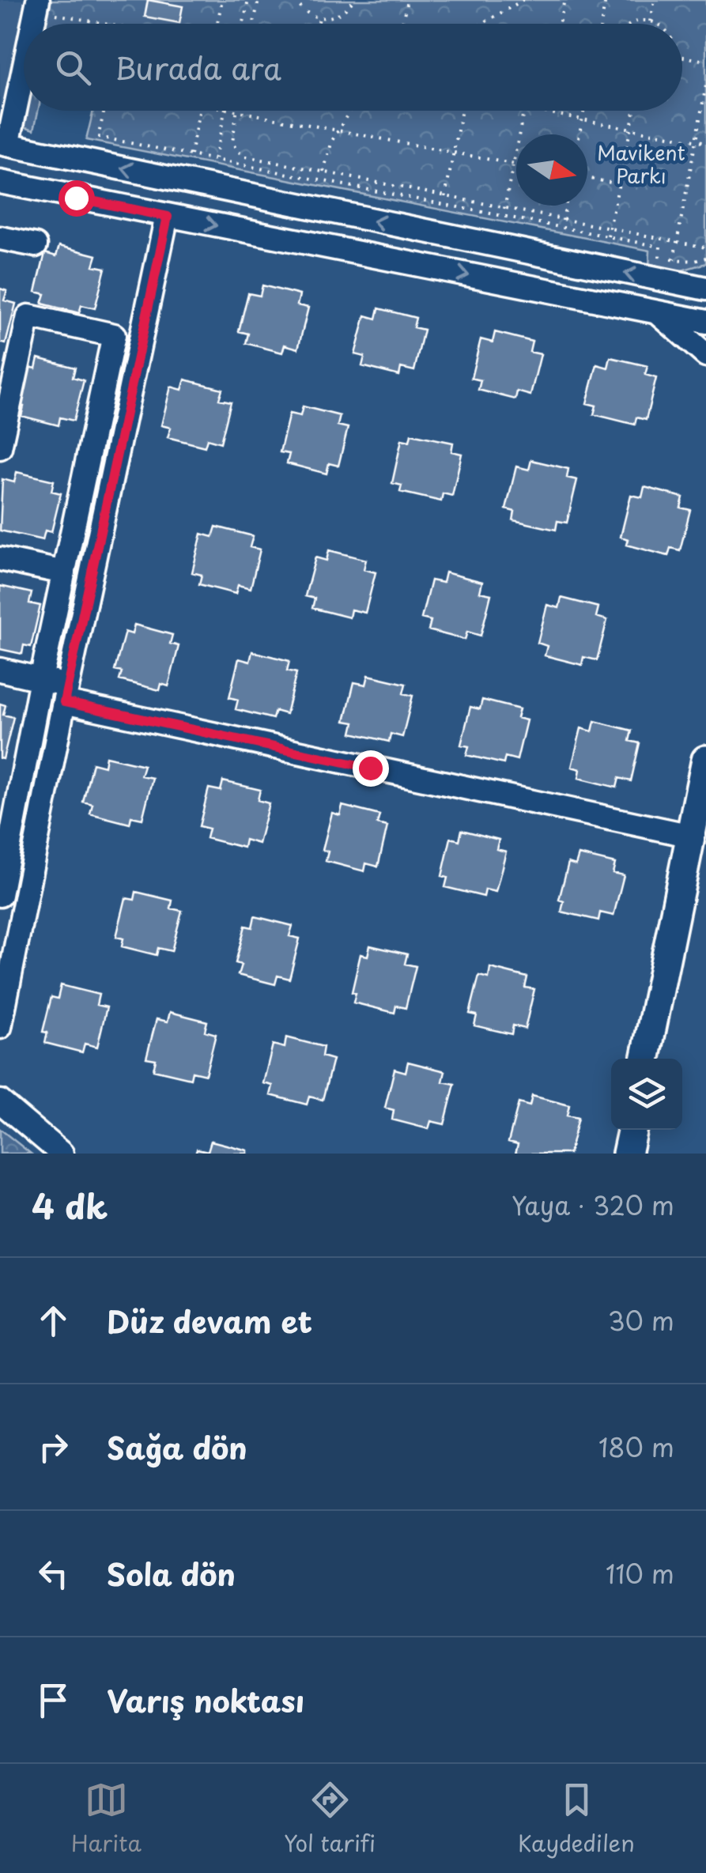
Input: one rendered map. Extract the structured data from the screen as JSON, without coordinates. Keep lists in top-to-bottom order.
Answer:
{
  "parks": ["Mavikent Parkı"],
  "north": "right",
  "page": {
    "search": "Burada ara",
    "heading": ["4 dk", "Yaya · 320 m"],
    "list": [
      ["Düz devam et", "30 m"],
      ["Sağa dön", "180 m"],
      ["Sola dön", "110 m"],
      "Varış noktası"
    ],
    "nav": ["Harita", "Yol tarifi", "Kaydedilen"]
  }
}
